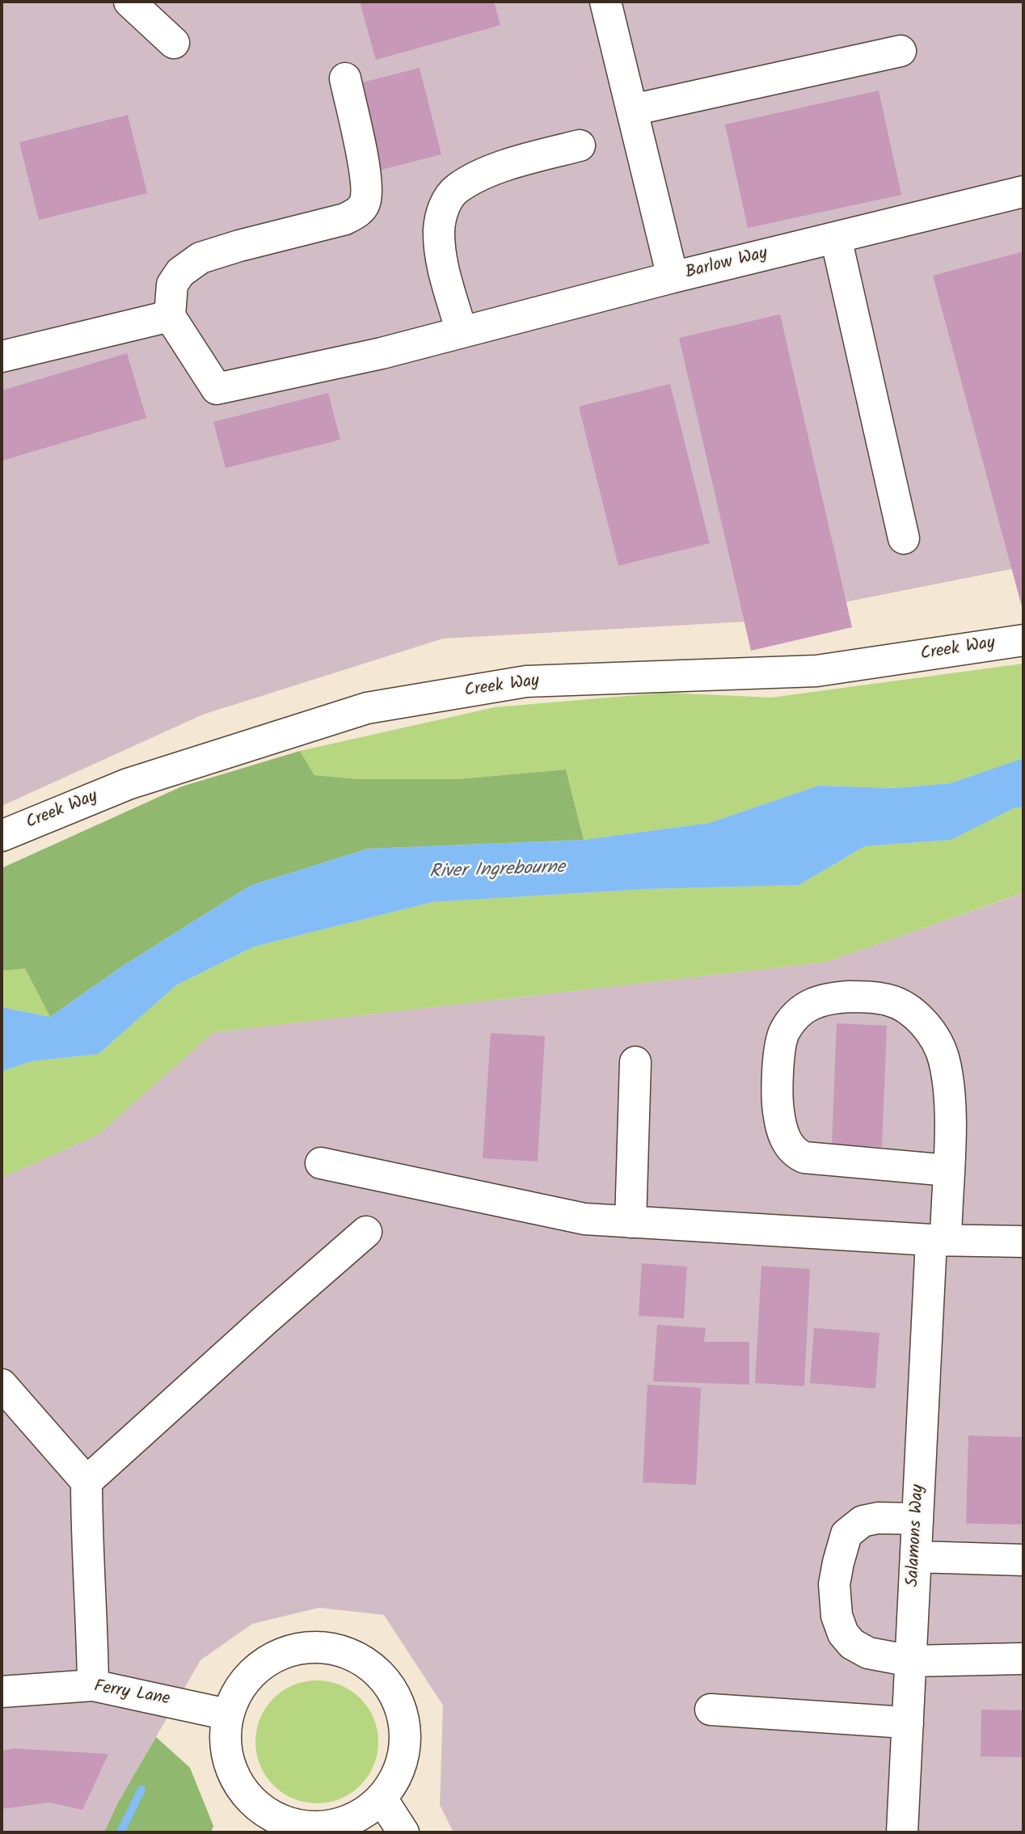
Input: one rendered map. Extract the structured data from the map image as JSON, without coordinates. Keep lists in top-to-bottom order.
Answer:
{
  "streets": {
    "street": [
      "Barlow Way",
      "Creek Way",
      "Salamons Way",
      "Ferry Lane"
    ]
  },
  "water": ["River Ingrebourne"]
}
